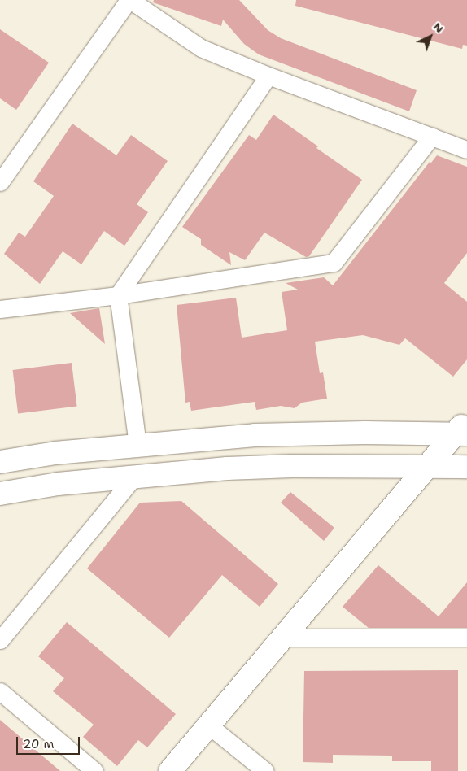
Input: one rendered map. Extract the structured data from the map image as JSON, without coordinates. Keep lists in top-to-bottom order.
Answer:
{
  "scale_bar": "20 m",
  "north": "top right"
}
